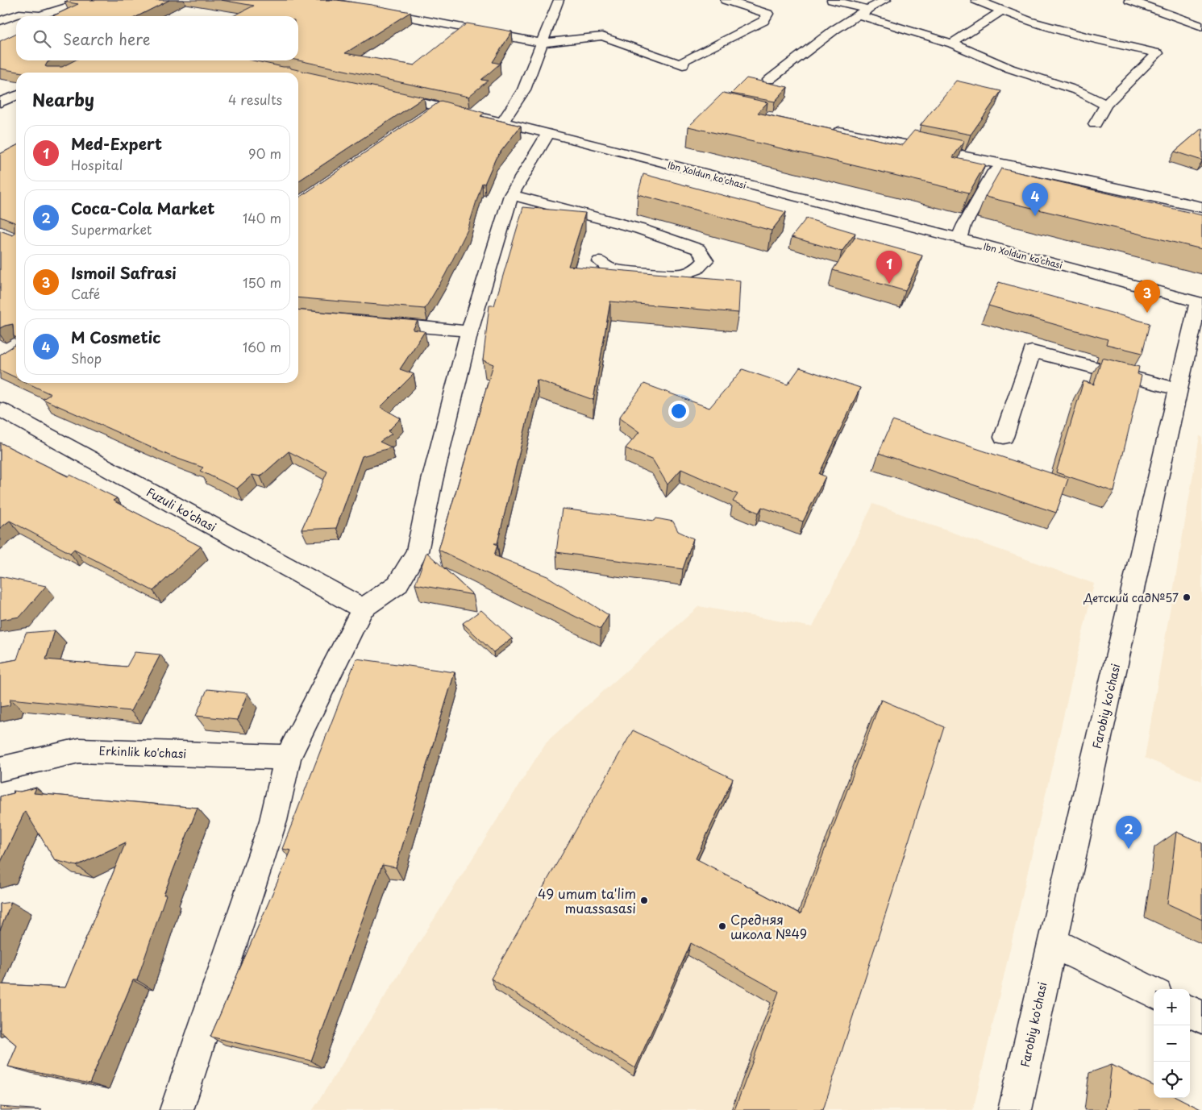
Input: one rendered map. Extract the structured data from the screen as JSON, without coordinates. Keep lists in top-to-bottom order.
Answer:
{
  "streets": {
    "street": [
      "Ibn Xoldun ko'chasi",
      "Fuzuli ko'chasi",
      "Farobiy ko'chasi",
      "Erkinlik ko'chasi"
    ]
  },
  "crossings": [
    ["Ibn Xoldun ko'chasi", "Farobiy ko'chasi"]
  ],
  "places": ["Детский сад№57", "49 umum ta'lim muassasasi", "Средняя школа №49"],
  "page": {
    "search": "Search here",
    "heading": ["Nearby", "4 results"],
    "list": [
      {
        "mark": "1",
        "name": "Med-Expert",
        "note": "Hospital",
        "value": "90 m"
      },
      {
        "mark": "2",
        "name": "Coca-Cola Market",
        "note": "Supermarket",
        "value": "140 m"
      },
      {
        "mark": "3",
        "name": "Ismoil Safrasi",
        "note": "Café",
        "value": "150 m"
      },
      {
        "mark": "4",
        "name": "M Cosmetic",
        "note": "Shop",
        "value": "160 m"
      }
    ],
    "pins": [
      "4",
      "1",
      "3",
      "2"
    ],
    "map_buttons": ["+", "−"]
  }
}
